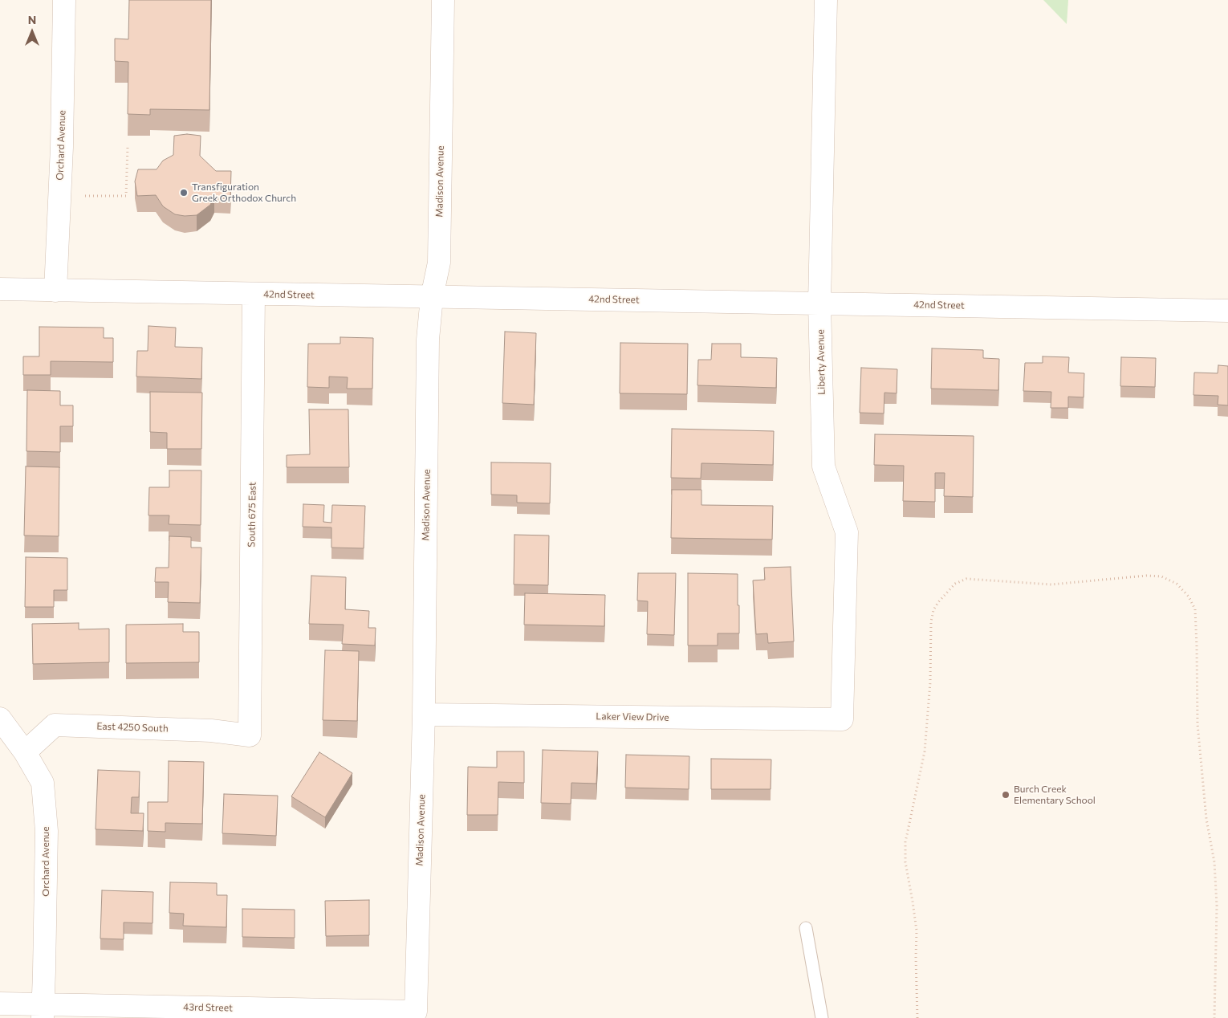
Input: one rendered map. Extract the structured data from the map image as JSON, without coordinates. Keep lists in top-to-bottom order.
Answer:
{
  "streets": {
    "street": [
      "Orchard Avenue",
      "Madison Avenue",
      "42nd Street",
      "Liberty Avenue",
      "South 675 East",
      "Laker View Drive",
      "East 4250 South",
      "43rd Street"
    ]
  },
  "crossings": [
    ["Orchard Avenue", "42nd Street"],
    ["Orchard Avenue", "East 4250 South"],
    ["Orchard Avenue", "43rd Street"],
    ["Madison Avenue", "42nd Street"],
    ["Madison Avenue", "Laker View Drive"],
    ["Madison Avenue", "43rd Street"],
    ["42nd Street", "Liberty Avenue"],
    ["42nd Street", "South 675 East"],
    ["Liberty Avenue", "Laker View Drive"],
    ["South 675 East", "East 4250 South"]
  ],
  "places": ["Transfiguration Greek Orthodox Church", "Burch Creek Elementary School"],
  "north": "top"
}
